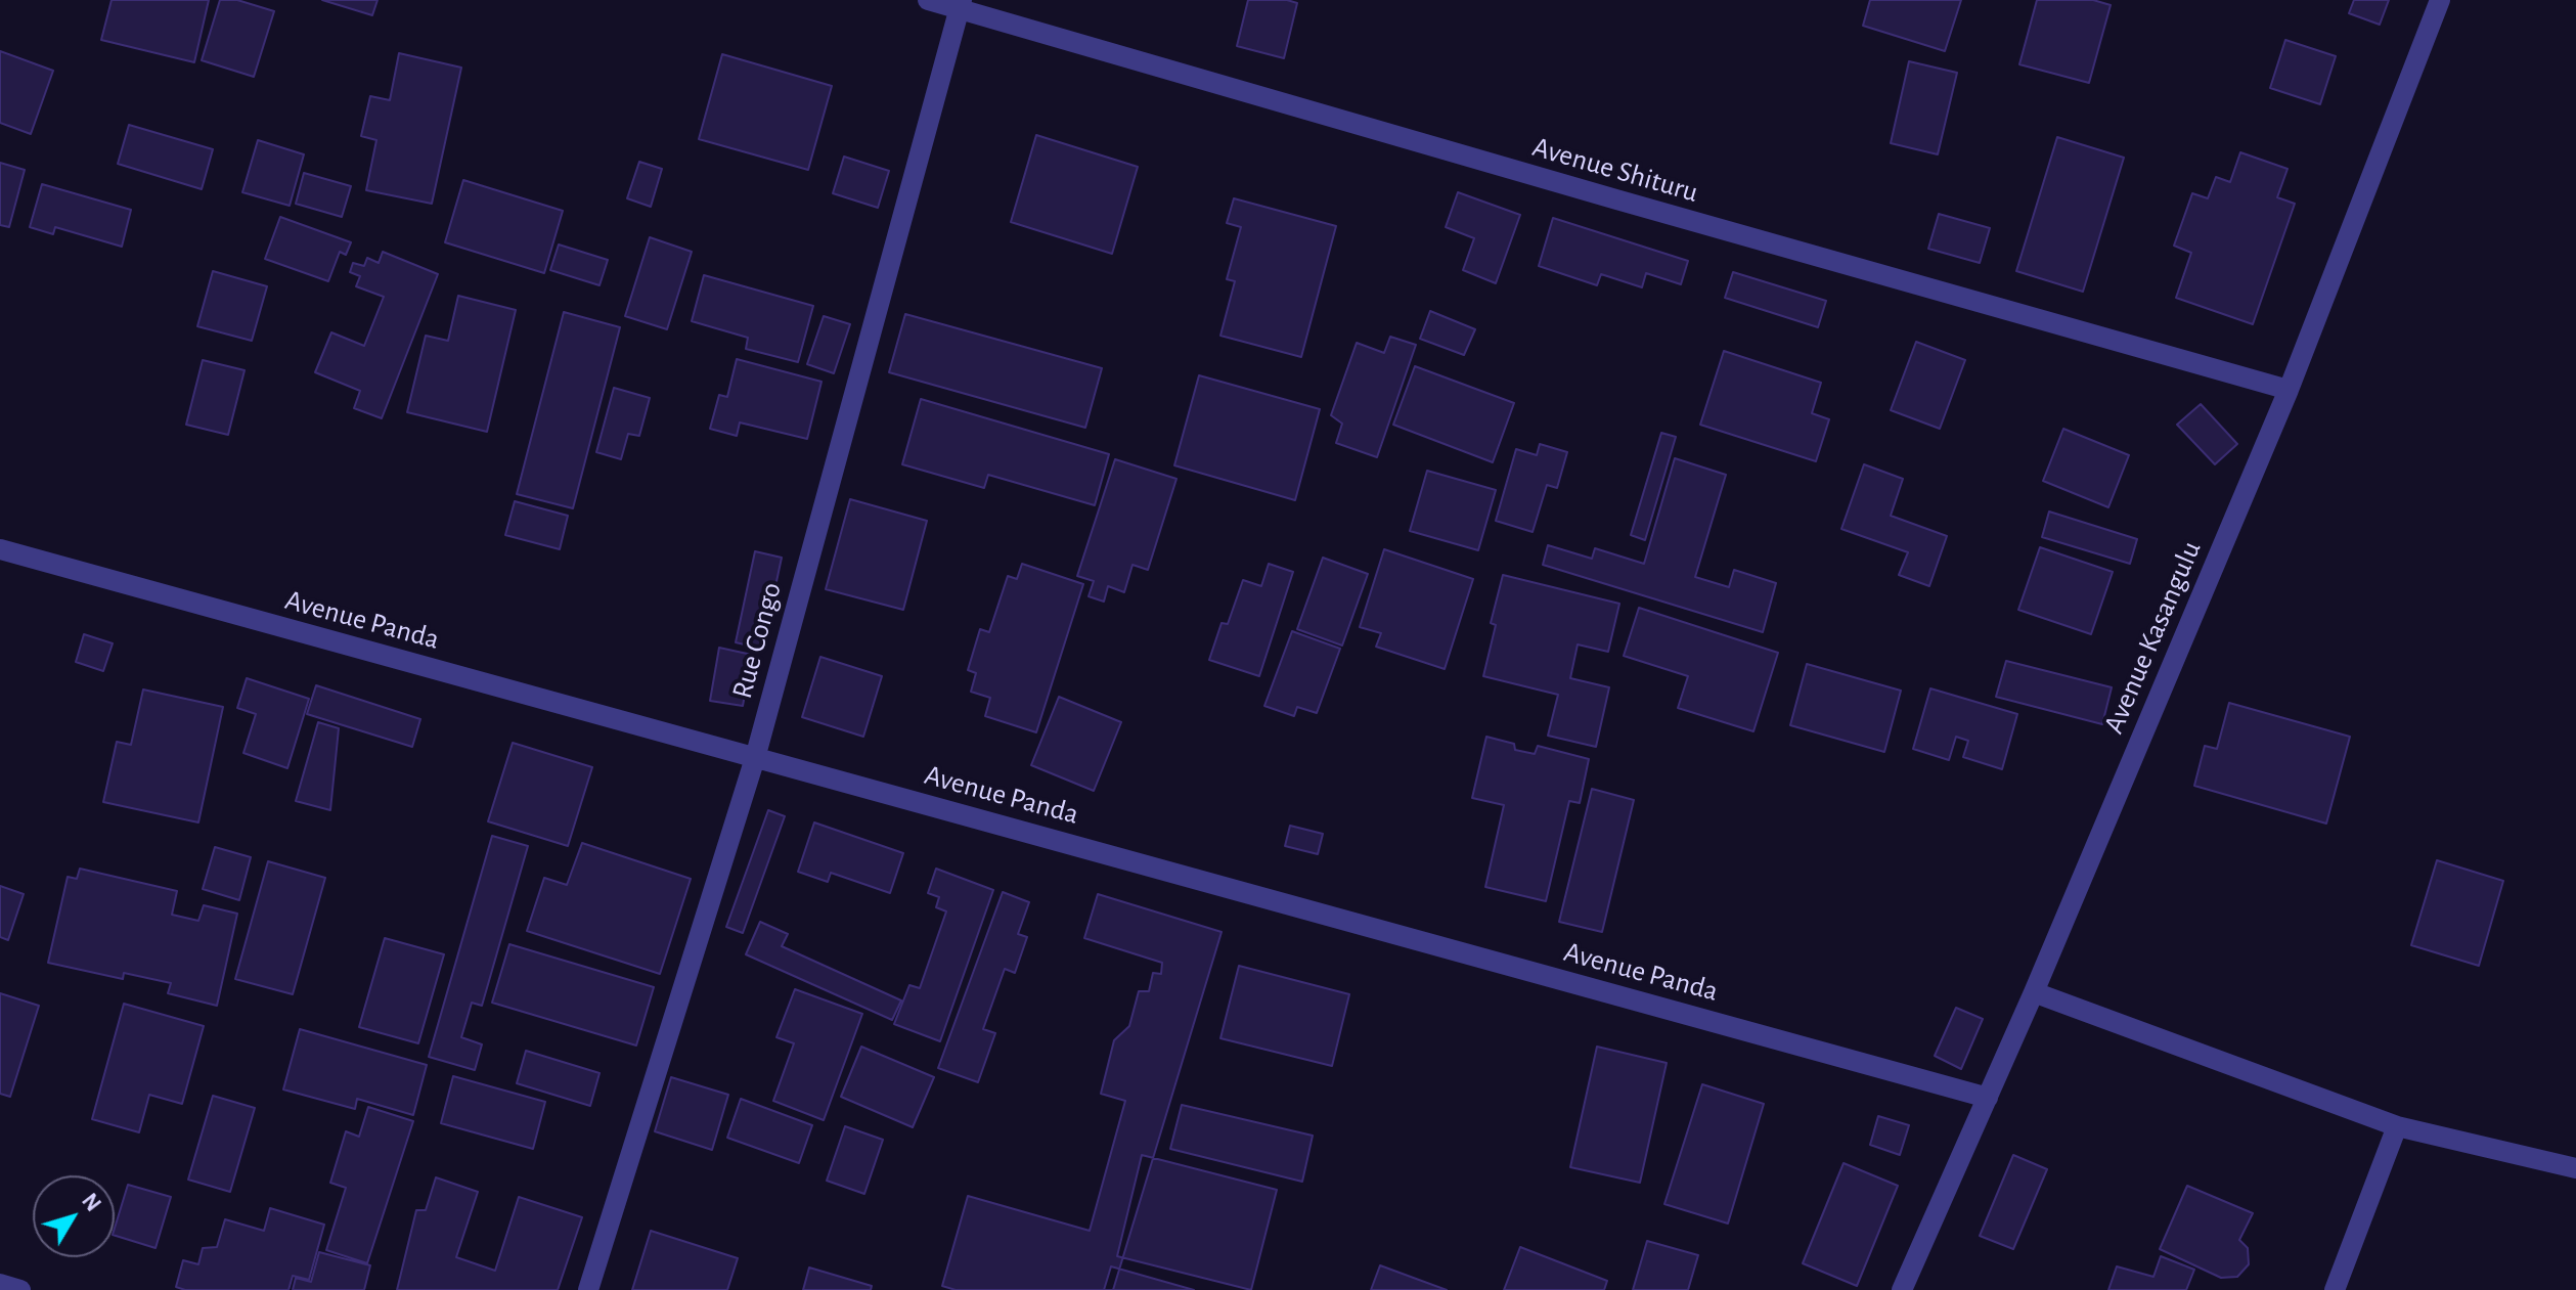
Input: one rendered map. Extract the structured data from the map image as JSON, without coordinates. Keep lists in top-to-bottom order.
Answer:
{
  "streets": {
    "street": [
      "Avenue Shituru",
      "Avenue Panda",
      "Avenue Kasangulu",
      "Rue Congo"
    ]
  },
  "crossings": [
    ["Avenue Shituru", "Avenue Kasangulu"],
    ["Avenue Shituru", "Rue Congo"],
    ["Avenue Panda", "Avenue Kasangulu"],
    ["Avenue Panda", "Rue Congo"]
  ],
  "north": "top right"
}
